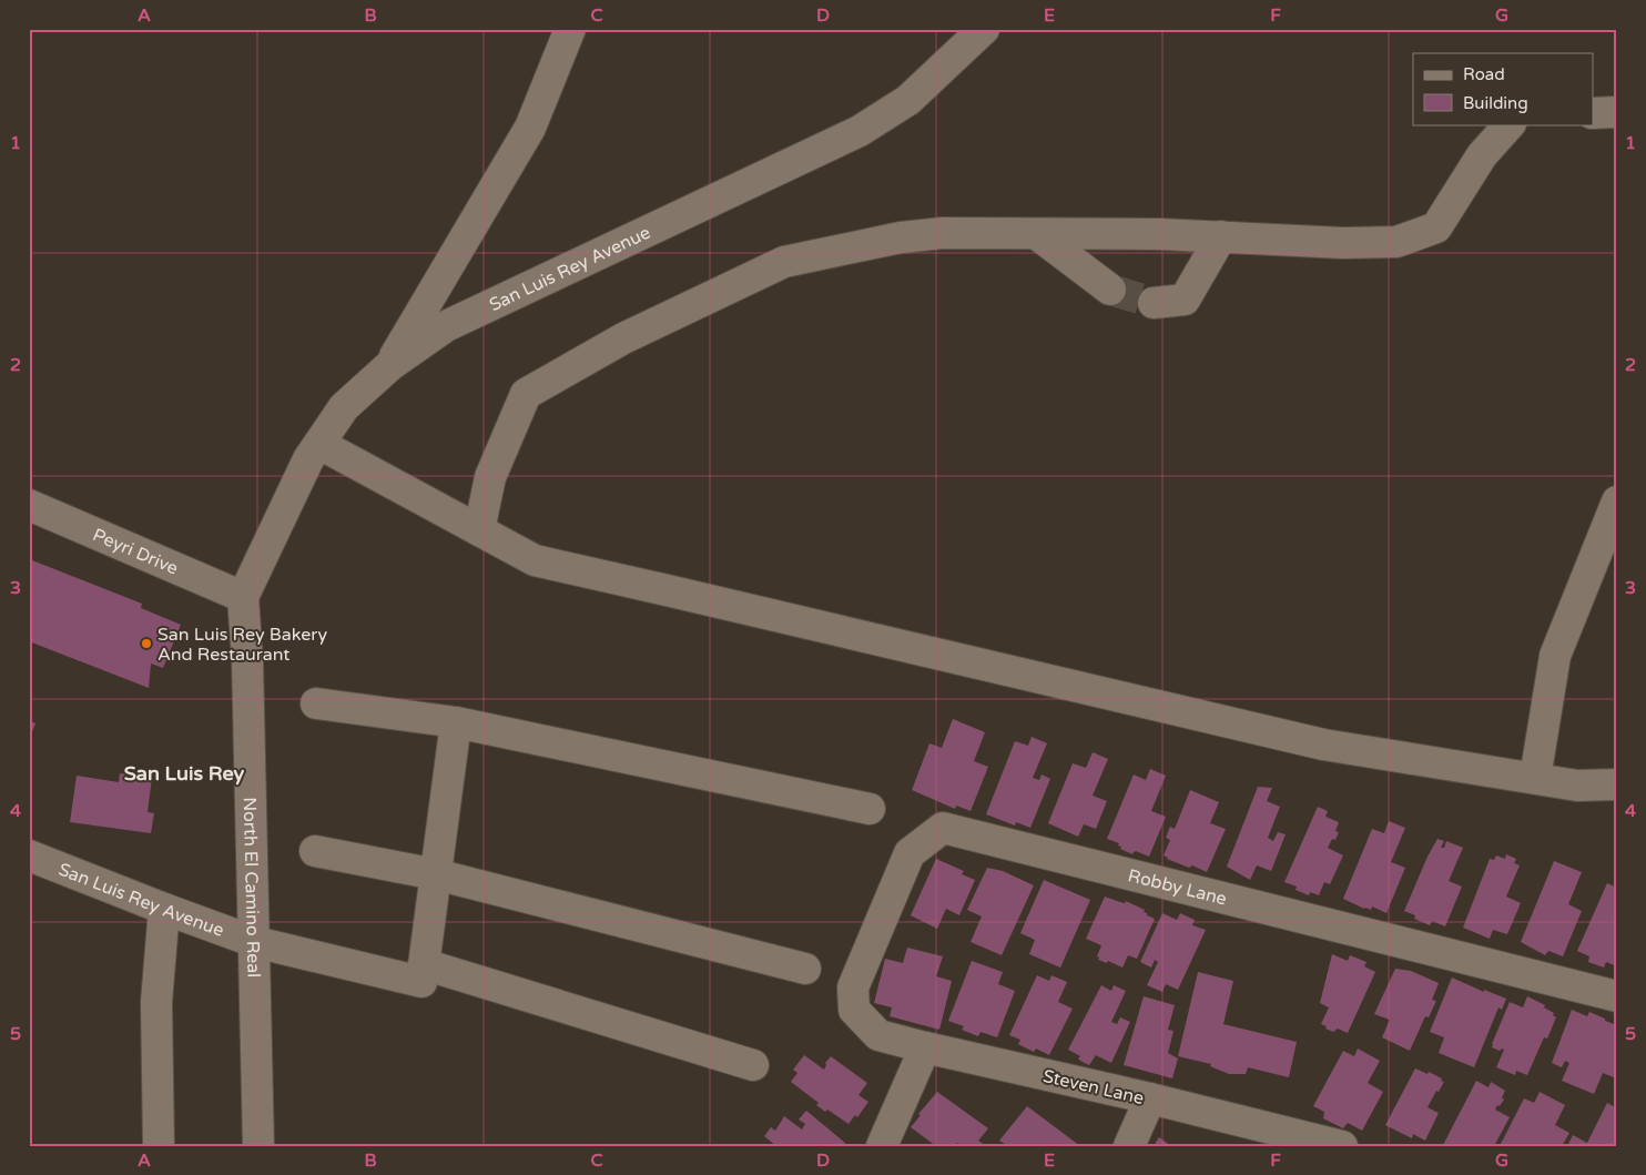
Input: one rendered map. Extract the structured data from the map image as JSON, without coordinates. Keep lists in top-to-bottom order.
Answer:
{
  "streets": {
    "street": [
      "San Luis Rey Avenue",
      "Peyri Drive",
      "Robby Lane",
      "North El Camino Real",
      "Steven Lane"
    ]
  },
  "crossings": [
    ["San Luis Rey Avenue", "Peyri Drive"],
    ["San Luis Rey Avenue", "North El Camino Real"],
    ["Peyri Drive", "North El Camino Real"],
    ["Robby Lane", "Steven Lane"]
  ],
  "districts": ["San Luis Rey"],
  "places": ["San Luis Rey Bakery And Restaurant"],
  "legend": ["Road", "Building"],
  "grid": {
    "columns": [
      "A",
      "B",
      "C",
      "D",
      "E",
      "F",
      "G"
    ],
    "rows": [
      "1",
      "2",
      "3",
      "4",
      "5"
    ]
  }
}
